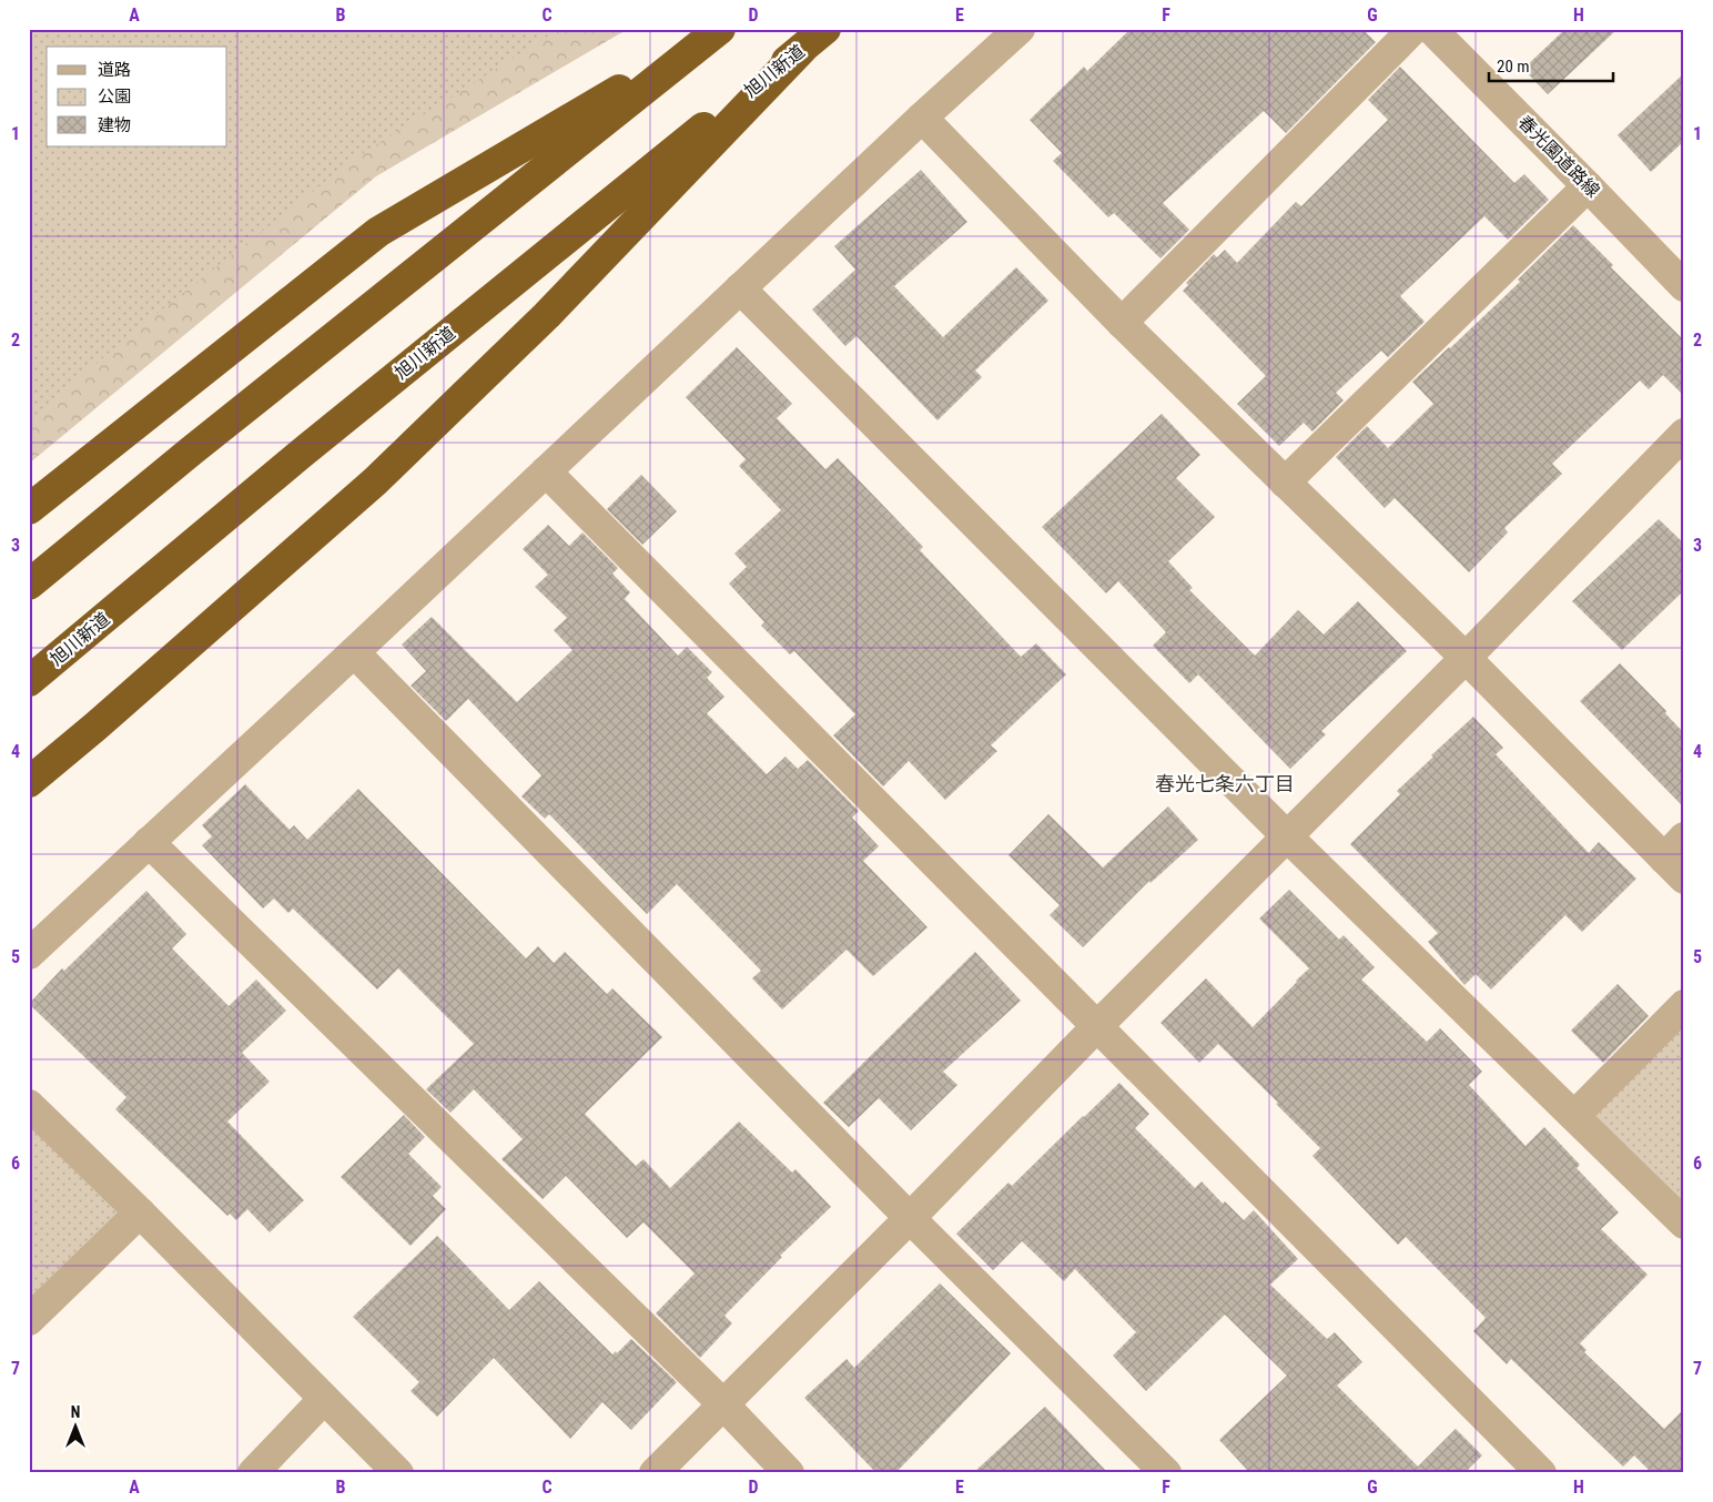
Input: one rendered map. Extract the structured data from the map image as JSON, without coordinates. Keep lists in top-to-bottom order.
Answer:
{
  "streets": {
    "highway": ["旭川新道"],
    "street": ["春光園道路線"]
  },
  "districts": ["春光七条六丁目"],
  "legend": ["道路", "公園", "建物"],
  "scale_bar": "20 m",
  "north": "top",
  "grid": {
    "columns": [
      "A",
      "B",
      "C",
      "D",
      "E",
      "F",
      "G",
      "H"
    ],
    "rows": [
      "1",
      "2",
      "3",
      "4",
      "5",
      "6",
      "7"
    ]
  }
}
